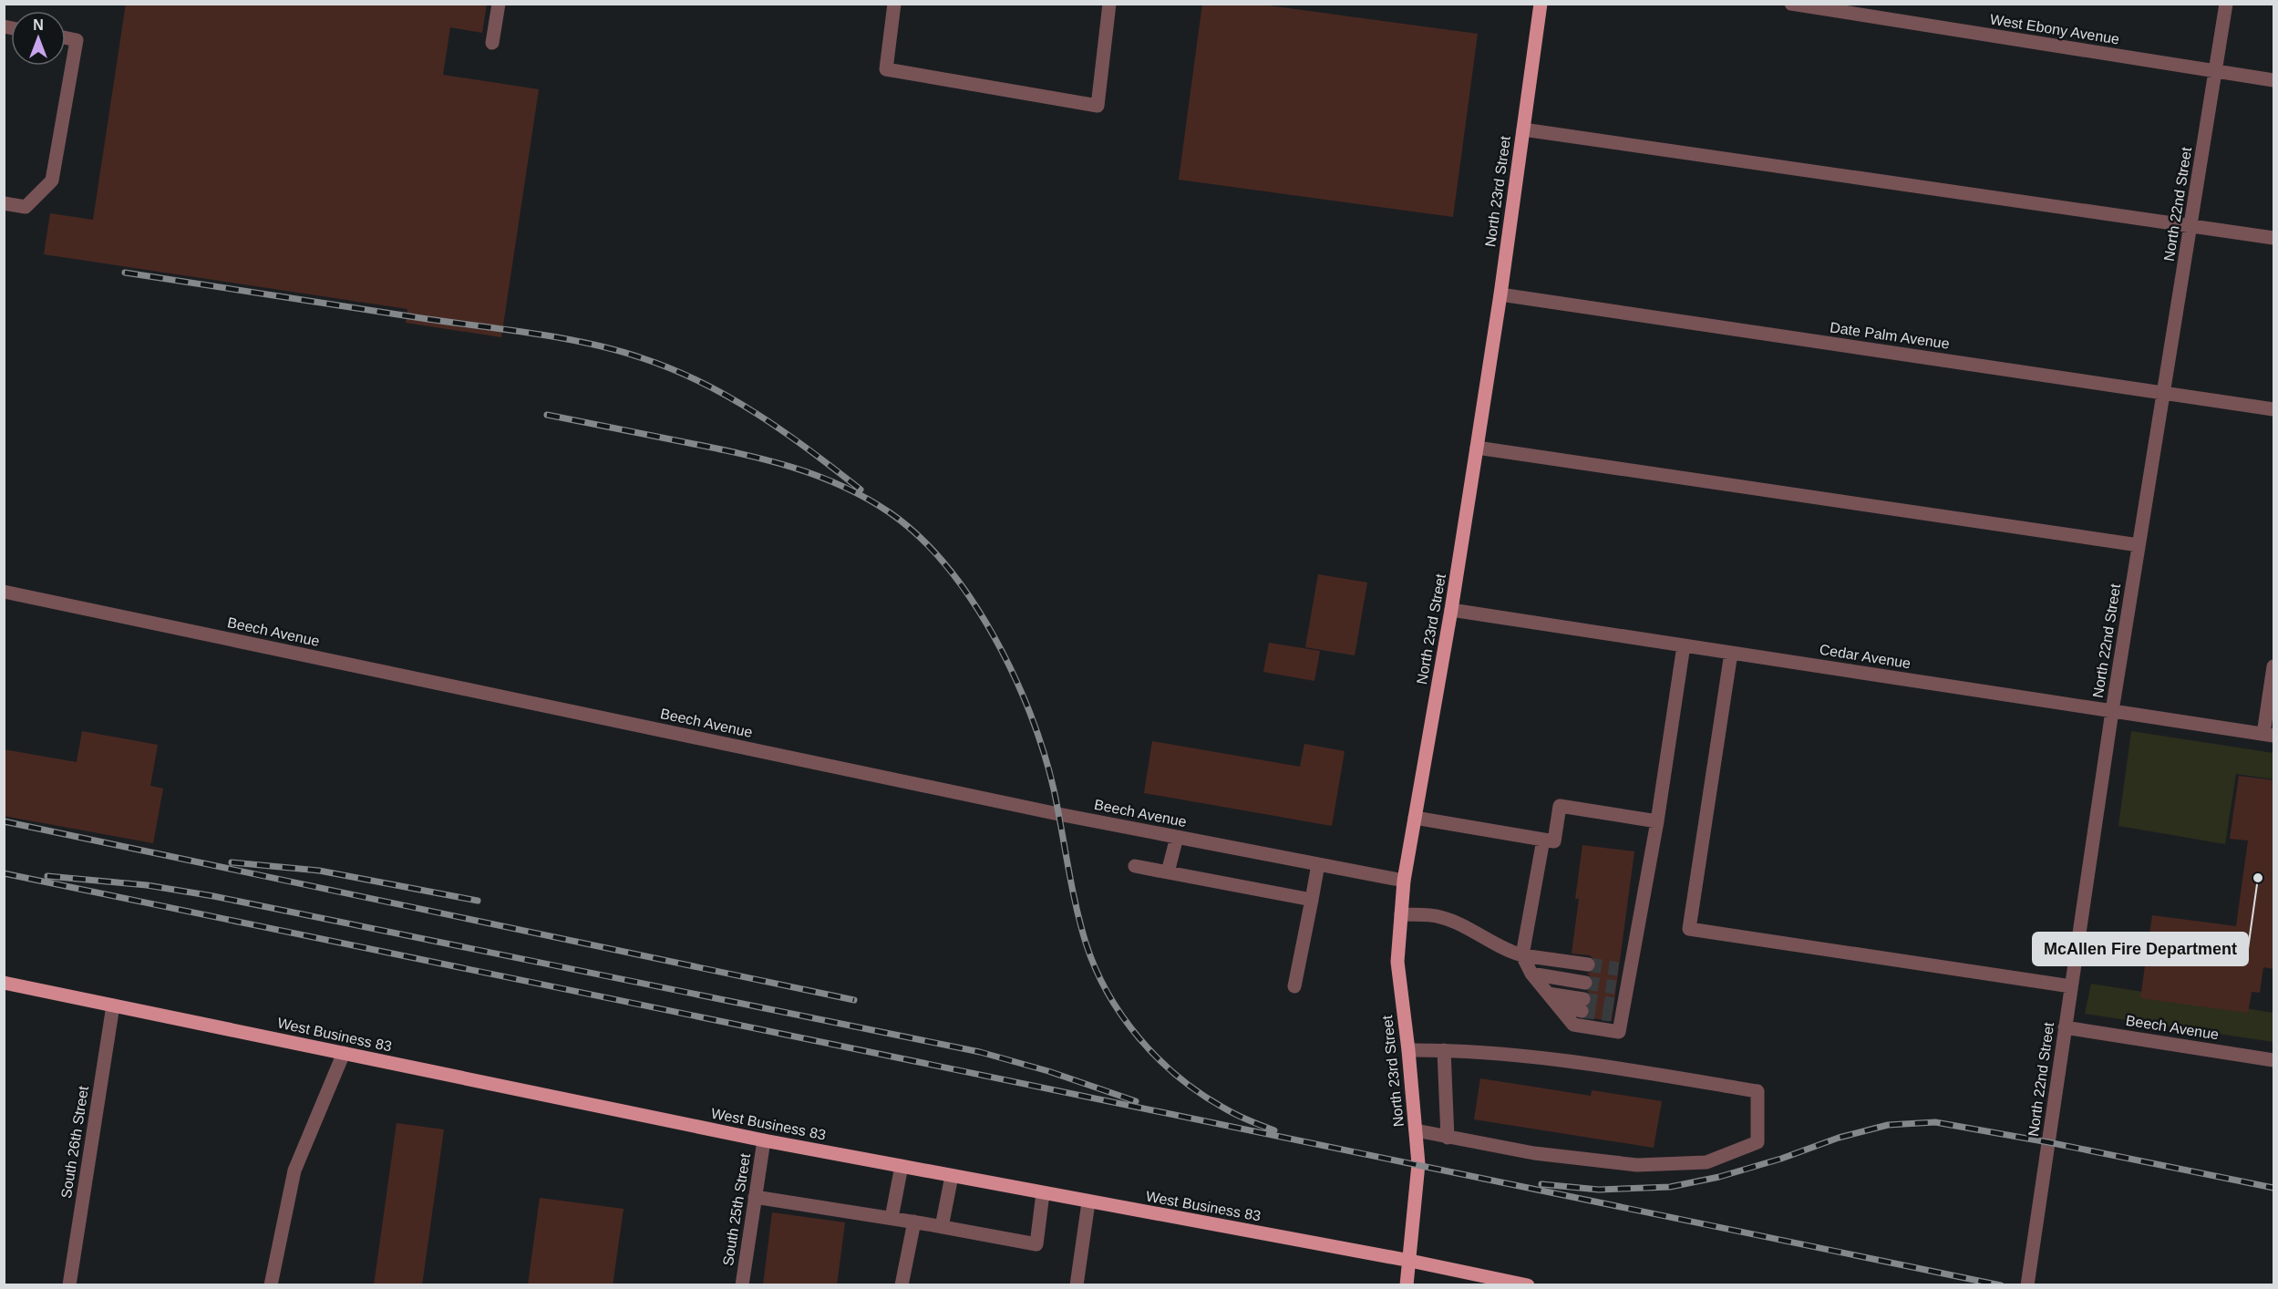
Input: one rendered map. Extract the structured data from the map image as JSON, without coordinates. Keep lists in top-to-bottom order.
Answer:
{
  "streets": {
    "main road": ["North 23rd Street", "West Business 83"],
    "street": [
      "West Ebony Avenue",
      "North 22nd Street",
      "Date Palm Avenue",
      "Beech Avenue",
      "Cedar Avenue",
      "South 26th Street",
      "South 25th Street"
    ]
  },
  "crossings": [
    ["West Ebony Avenue", "North 22nd Street"],
    ["North 23rd Street", "Date Palm Avenue"],
    ["North 23rd Street", "Beech Avenue"],
    ["North 23rd Street", "Cedar Avenue"],
    ["North 23rd Street", "West Business 83"],
    ["North 22nd Street", "Date Palm Avenue"],
    ["North 22nd Street", "Beech Avenue"],
    ["North 22nd Street", "Cedar Avenue"],
    ["West Business 83", "South 26th Street"],
    ["West Business 83", "South 25th Street"]
  ],
  "places": ["McAllen Fire Department"],
  "north": "top"
}
